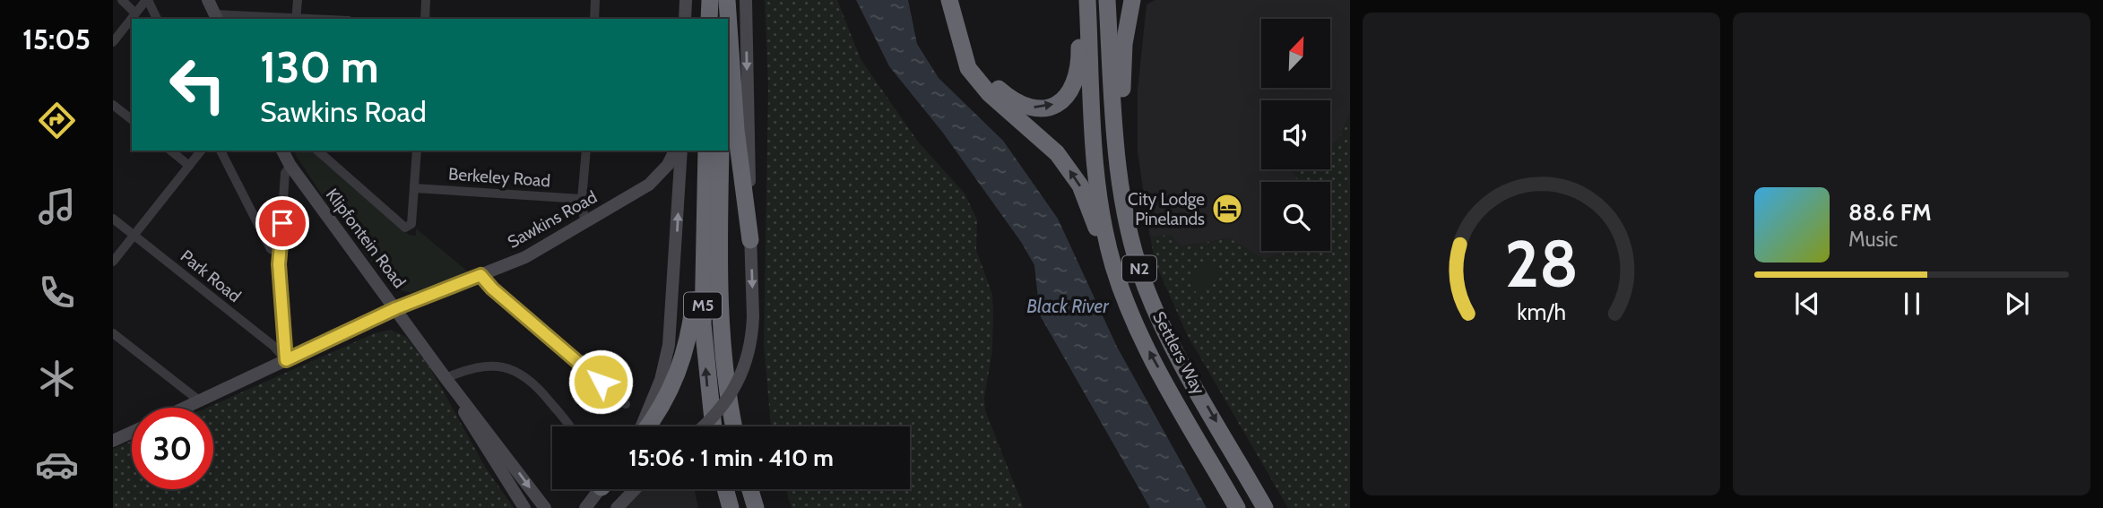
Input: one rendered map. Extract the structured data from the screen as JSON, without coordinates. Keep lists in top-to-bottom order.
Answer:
{
  "streets": {
    "highway": ["N2", "M5", "Settlers Way"],
    "main road": ["Sawkins Road", "Klipfontein Road"],
    "street": ["Berkeley Road", "Park Road"]
  },
  "crossings": [
    ["Sawkins Road", "Klipfontein Road"],
    ["Sawkins Road", "Park Road"]
  ],
  "water": ["Black River"],
  "places": {
    "hotel": ["City Lodge Pinelands"]
  },
  "north": "top right",
  "page": {
    "tabs": "15:05",
    "turn": ["130 m", "Sawkins Road"],
    "song": ["88.6 FM", "Music"],
    "limit": "30",
    "trip": "15:06 · 1 min · 410 m",
    "gauge": ["28", "km/h"]
  }
}
